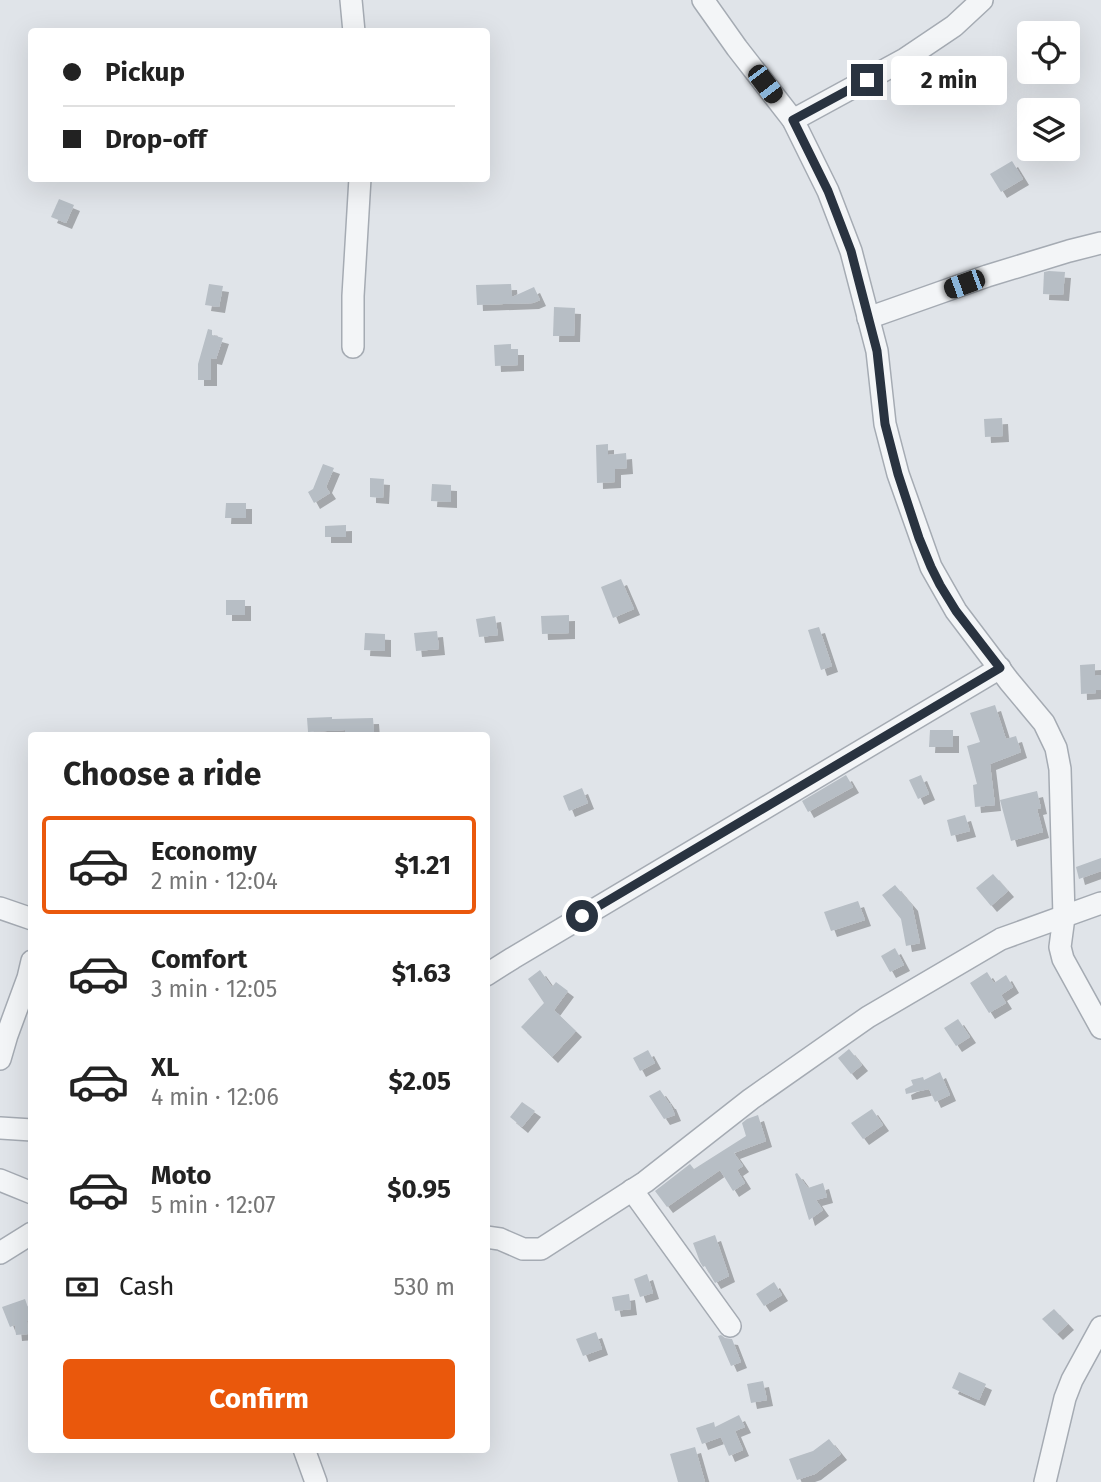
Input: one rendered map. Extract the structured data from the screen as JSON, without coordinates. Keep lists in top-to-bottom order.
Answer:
{
  "page": {
    "banner": ["Pickup", "Drop-off"],
    "bubble": "2 min",
    "heading": "Choose a ride",
    "list": [
      {
        "name": "Economy",
        "note": "2 min · 12:04",
        "value": "$1.21"
      },
      {
        "name": "Comfort",
        "note": "3 min · 12:05",
        "value": "$1.63"
      },
      {
        "name": "XL",
        "note": "4 min · 12:06",
        "value": "$2.05"
      },
      {
        "name": "Moto",
        "note": "5 min · 12:07",
        "value": "$0.95"
      }
    ],
    "pay": ["Cash", "530 m"],
    "buttons": "Confirm"
  }
}
